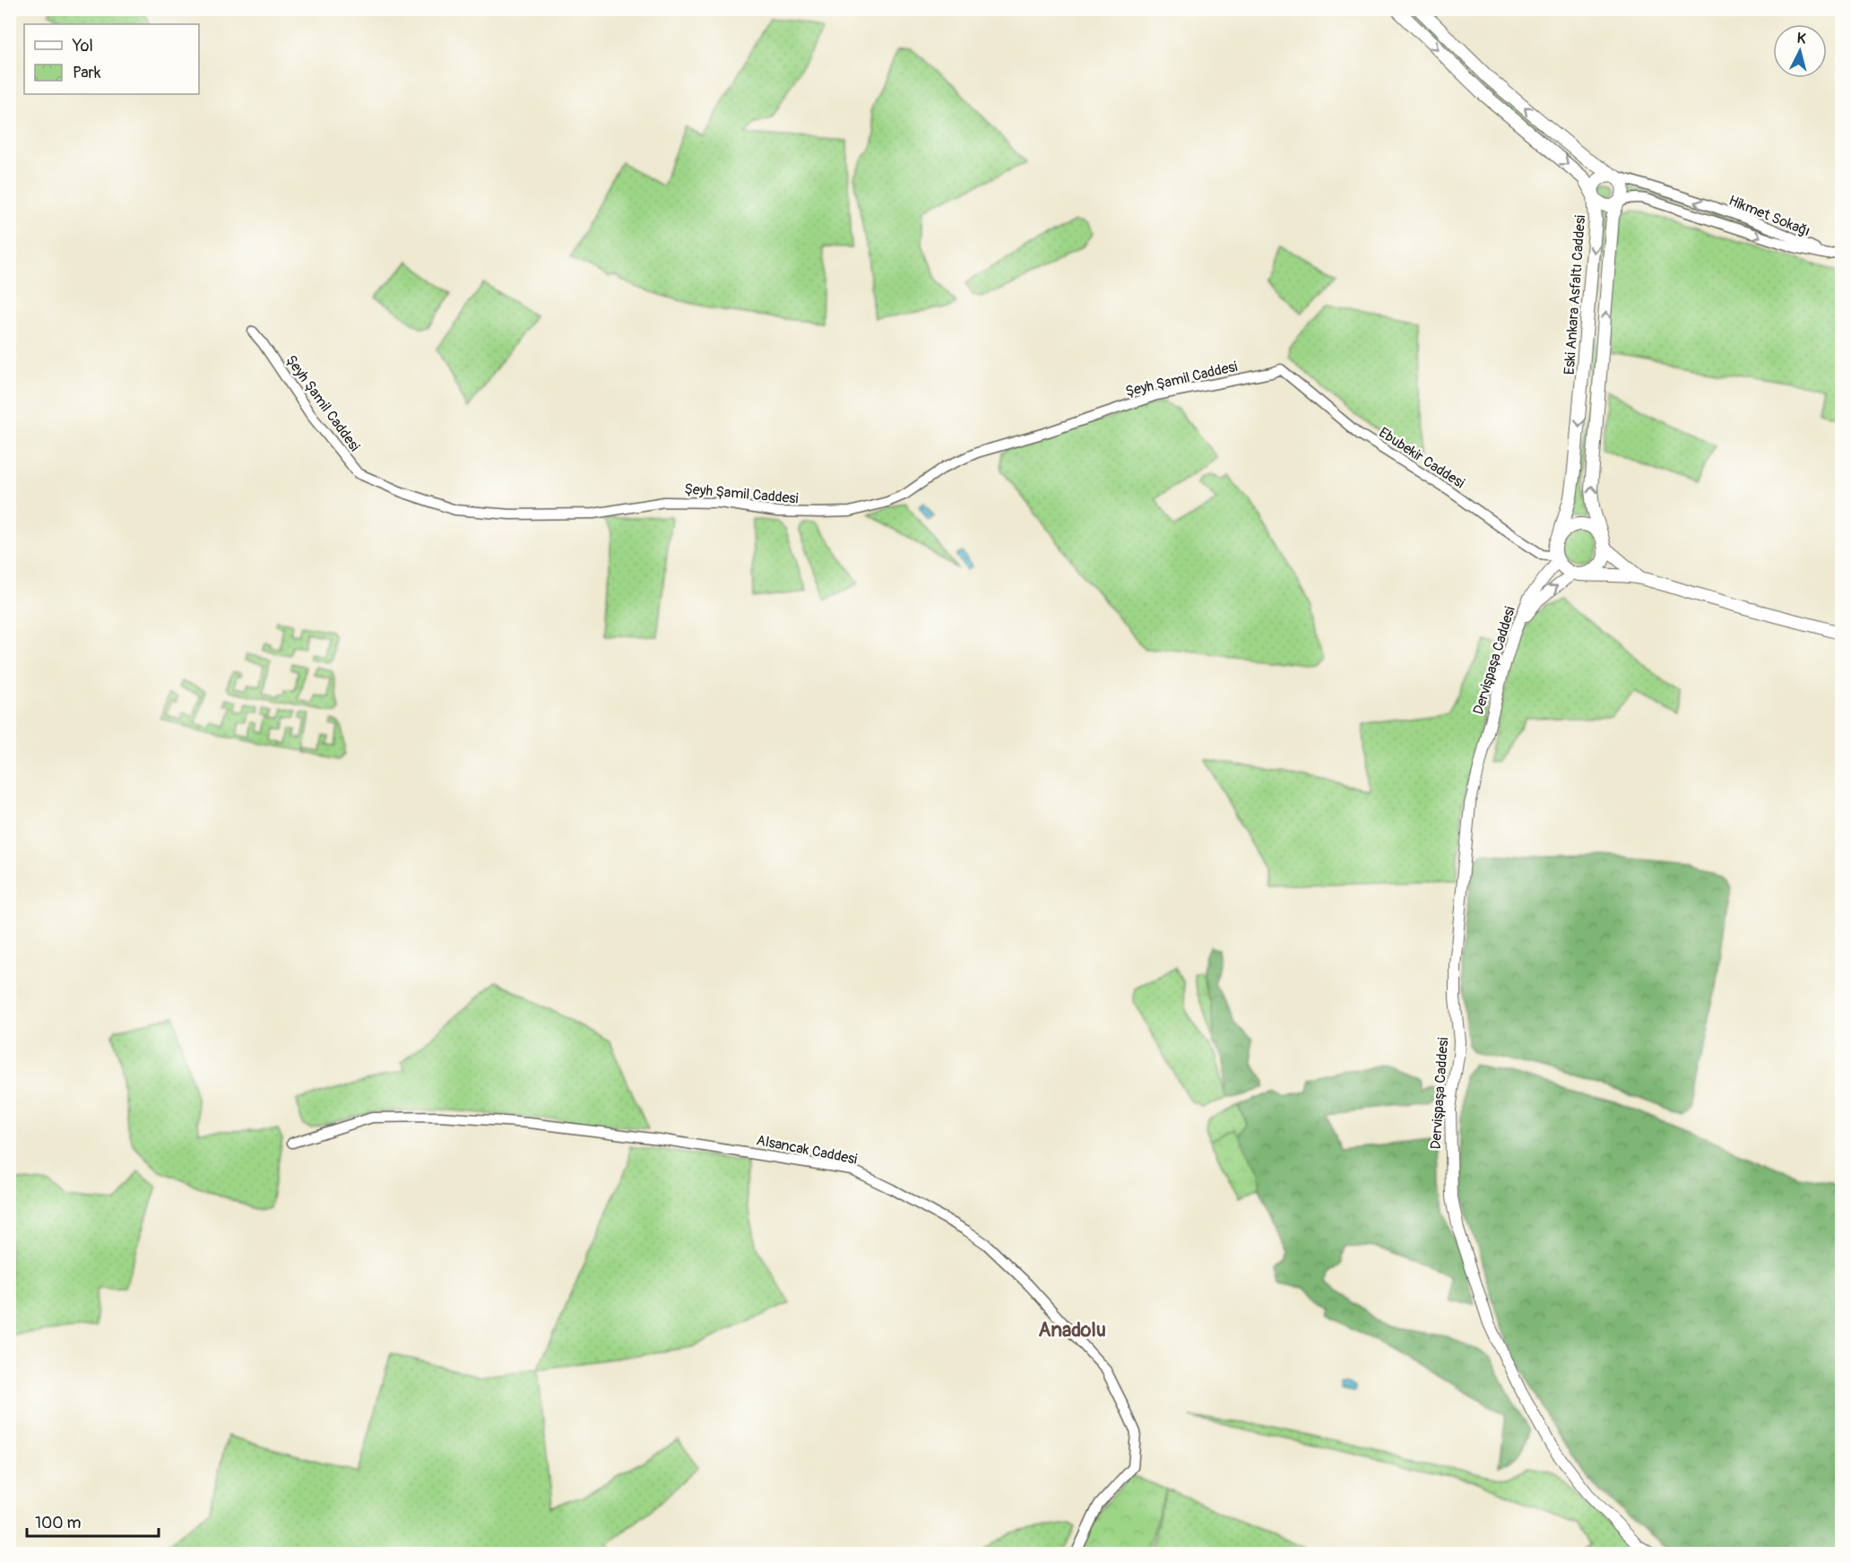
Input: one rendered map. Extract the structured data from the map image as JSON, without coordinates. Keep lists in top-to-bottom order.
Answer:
{
  "streets": {
    "main road": ["Eski Ankara Asfaltı Caddesi", "Dervişpaşa Caddesi"],
    "street": [
      "Hikmet Sokağı",
      "Şeyh Şamil Caddesi",
      "Ebubekir Caddesi",
      "Alsancak Caddesi"
    ]
  },
  "crossings": [
    ["Hikmet Sokağı", "Eski Ankara Asfaltı Caddesi"],
    ["Eski Ankara Asfaltı Caddesi", "Ebubekir Caddesi"],
    ["Eski Ankara Asfaltı Caddesi", "Dervişpaşa Caddesi"],
    ["Şeyh Şamil Caddesi", "Ebubekir Caddesi"],
    ["Ebubekir Caddesi", "Dervişpaşa Caddesi"]
  ],
  "districts": ["Anadolu"],
  "legend": ["Yol", "Park"],
  "scale_bar": "100 m",
  "north": "top"
}
